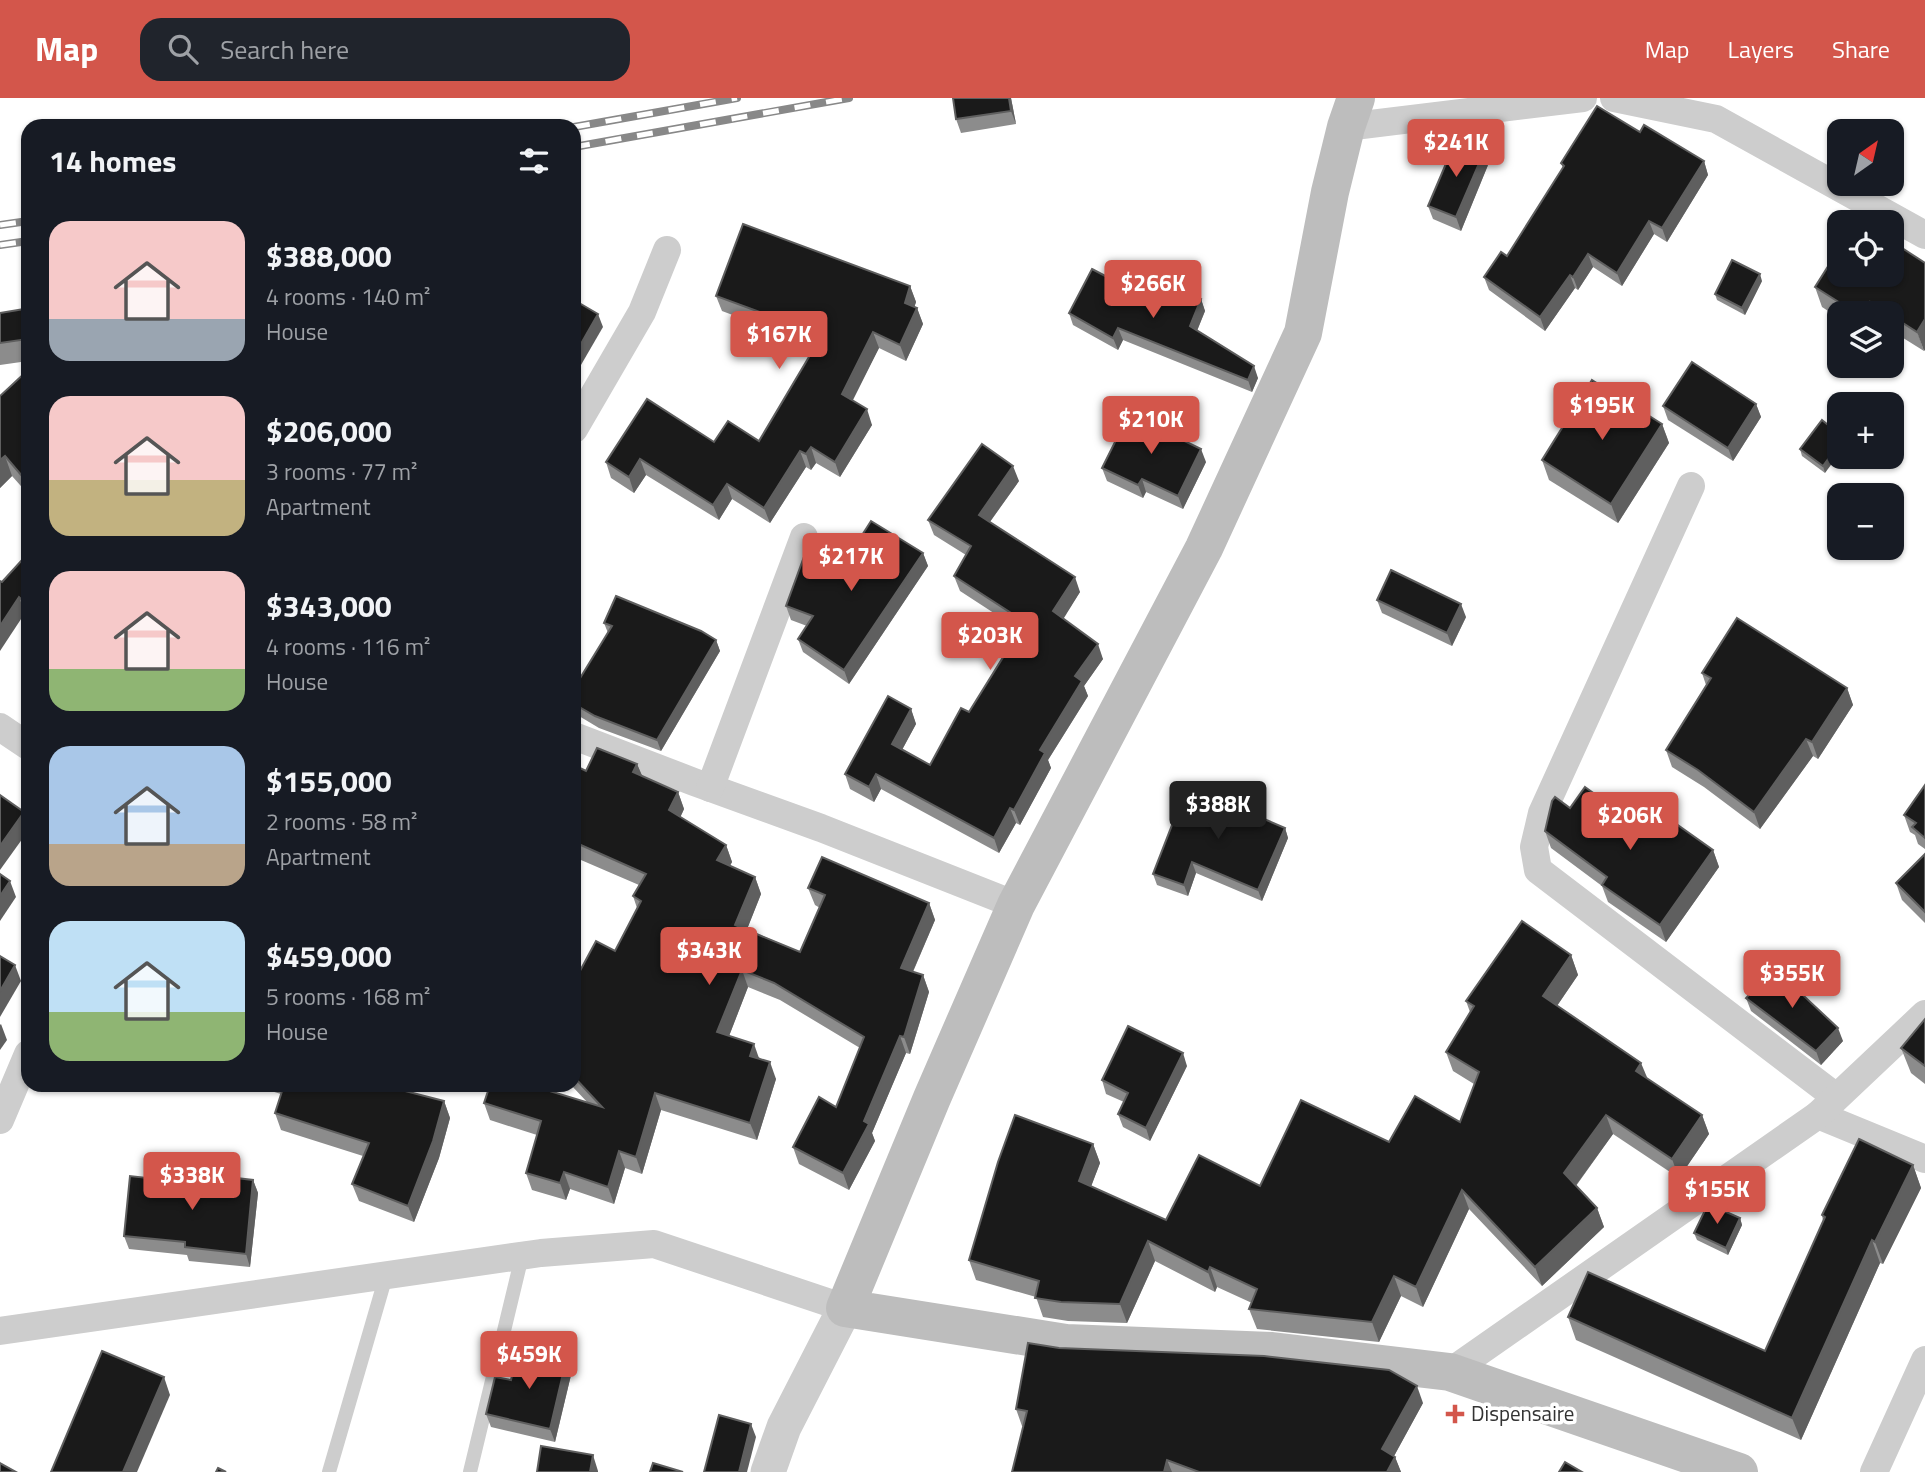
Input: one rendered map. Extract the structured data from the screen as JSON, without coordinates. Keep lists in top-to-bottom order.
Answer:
{
  "places": {
    "health": ["Dispensaire"]
  },
  "north": "top right",
  "page": {
    "header": "Map",
    "search": "Search here",
    "nav": ["Map", "Layers", "Share"],
    "map_buttons": ["+", "−"],
    "price": [
      "$241K",
      "$266K",
      "$167K",
      "$195K",
      "$210K",
      "$217K",
      "$203K",
      "$388K",
      "$206K",
      "$343K",
      "$355K",
      "$338K",
      "$155K",
      "$459K"
    ],
    "heading": "14 homes",
    "list": [
      {
        "name": "$388,000",
        "note": "4 rooms · 140 m² · House"
      },
      {
        "name": "$206,000",
        "note": "3 rooms · 77 m² · Apartment"
      },
      {
        "name": "$343,000",
        "note": "4 rooms · 116 m² · House"
      },
      {
        "name": "$155,000",
        "note": "2 rooms · 58 m² · Apartment"
      },
      {
        "name": "$459,000",
        "note": "5 rooms · 168 m² · House"
      }
    ]
  }
}
